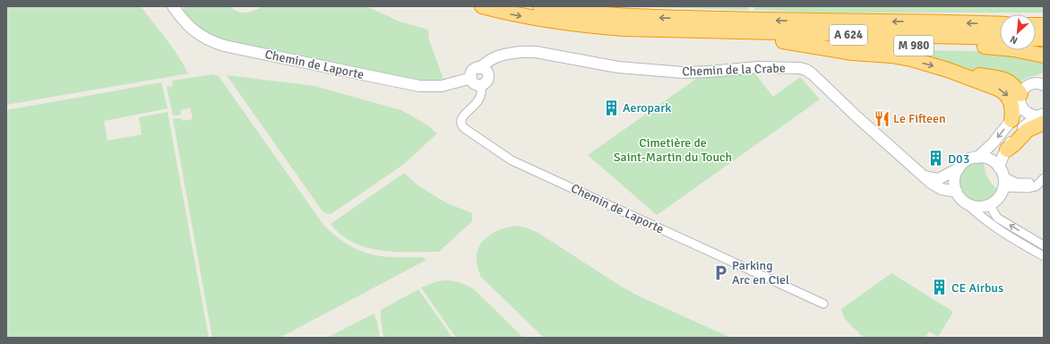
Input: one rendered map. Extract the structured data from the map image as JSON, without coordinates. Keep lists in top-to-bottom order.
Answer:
{
  "streets": {
    "highway": ["A 624", "M 980"],
    "street": ["Chemin de Laporte", "Chemin de la Crabe"]
  },
  "crossings": [
    ["A 624", "M 980"],
    ["Chemin de Laporte", "Chemin de la Crabe"]
  ],
  "parks": ["Cimetière de Saint-Martin du Touch"],
  "places": {
    "building": ["Aeropark", "D03", "CE Airbus"],
    "restaurant": ["Le Fifteen"],
    "parking": ["Parking Arc en Ciel"]
  },
  "north": "bottom left"
}
